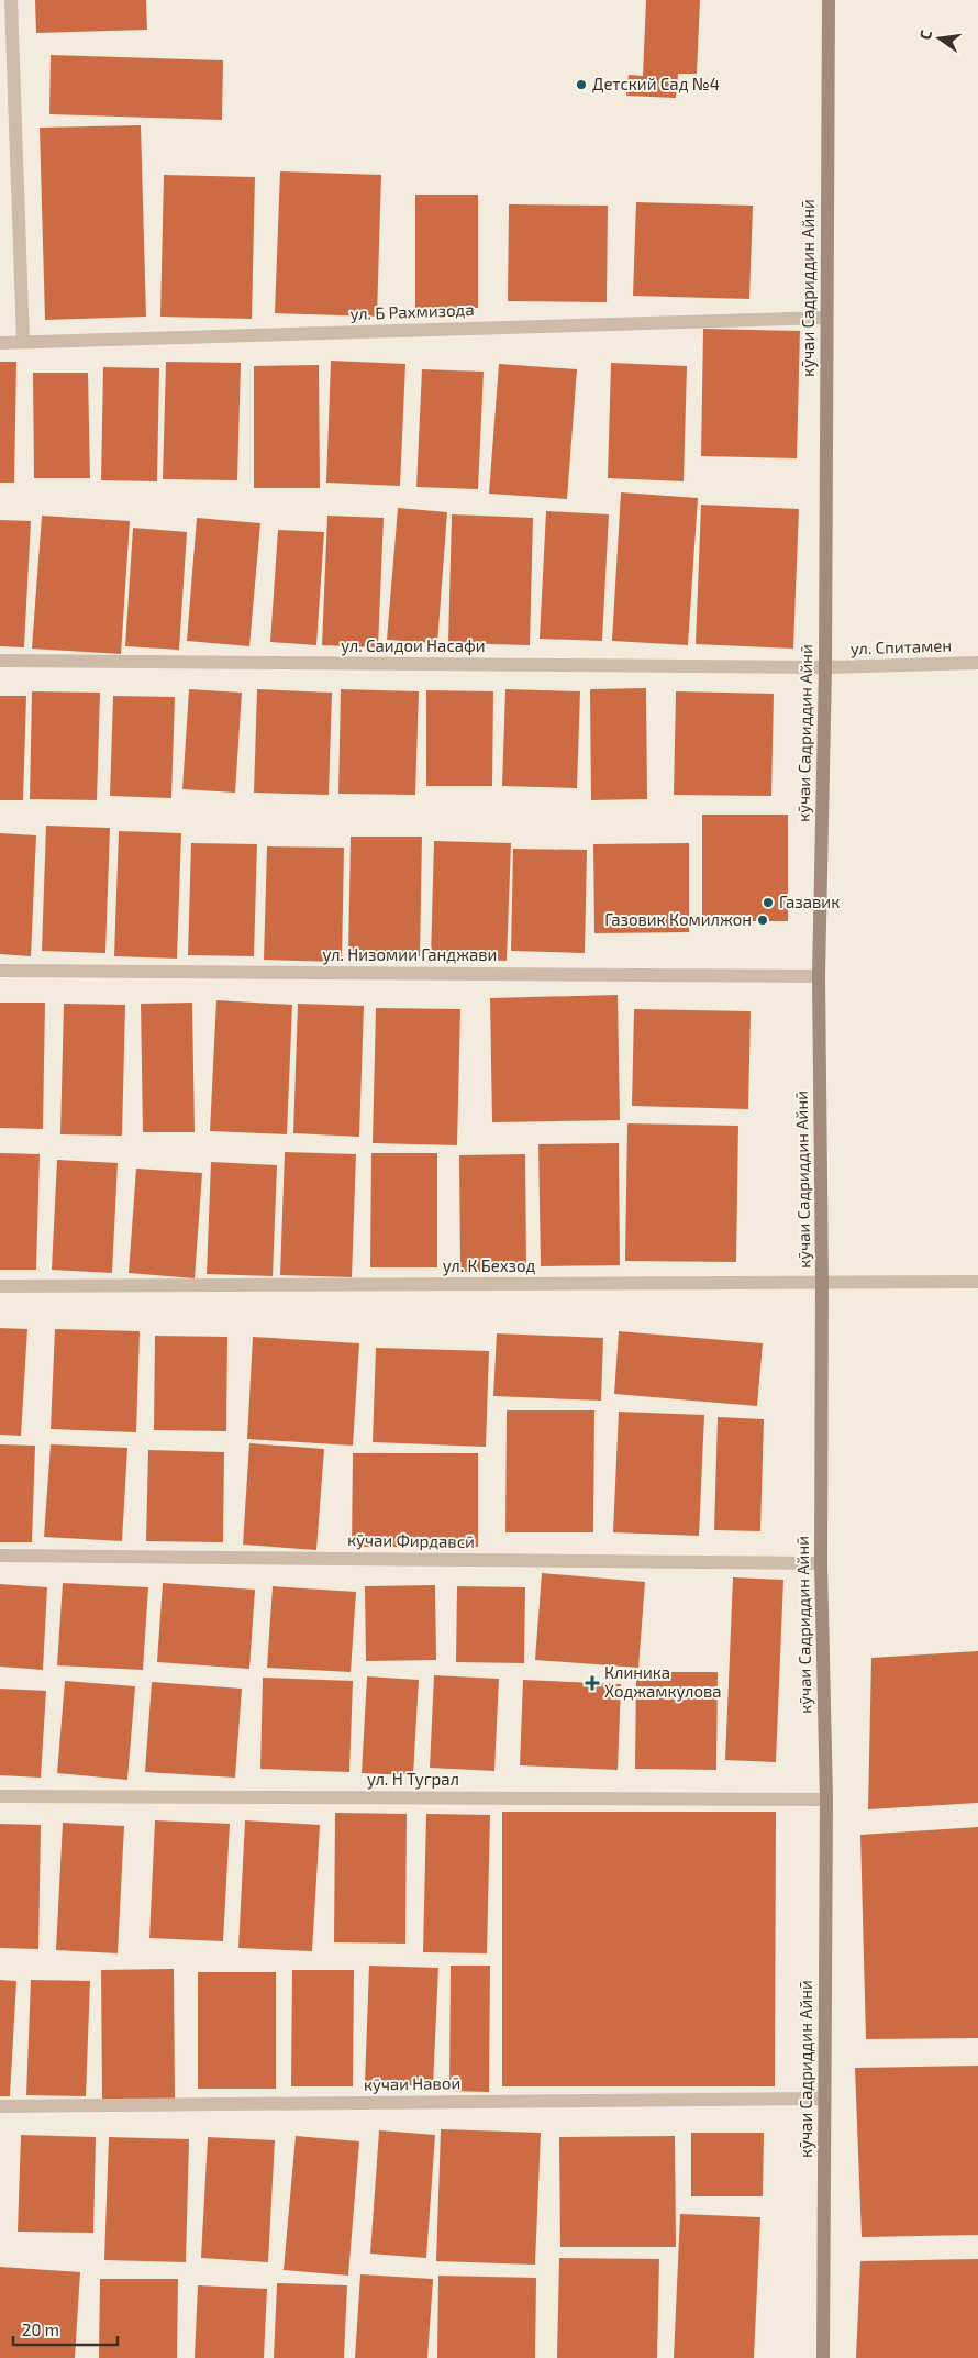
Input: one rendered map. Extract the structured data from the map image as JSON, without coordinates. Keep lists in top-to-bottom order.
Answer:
{
  "streets": {
    "street": [
      "кӯчаи Садриддин Айнӣ",
      "ул. Б Рахмизода",
      "ул. Саидои Насафи",
      "ул. Спитамен",
      "ул. Низомии Ганджави",
      "ул. К Бехзод",
      "кӯчаи Фирдавсӣ",
      "ул. Н Туграл",
      "кӯчаи Навоӣ"
    ]
  },
  "crossings": [
    ["кӯчаи Садриддин Айнӣ", "ул. Б Рахмизода"],
    ["кӯчаи Садриддин Айнӣ", "ул. Саидои Насафи"],
    ["кӯчаи Садриддин Айнӣ", "ул. Спитамен"],
    ["кӯчаи Садриддин Айнӣ", "ул. Низомии Ганджави"],
    ["кӯчаи Садриддин Айнӣ", "ул. К Бехзод"],
    ["кӯчаи Садриддин Айнӣ", "кӯчаи Фирдавсӣ"],
    ["кӯчаи Садриддин Айнӣ", "ул. Н Туграл"],
    ["кӯчаи Садриддин Айнӣ", "кӯчаи Навоӣ"],
    ["ул. Саидои Насафи", "ул. Спитамен"]
  ],
  "places": {
    "other": ["Детский Сад №4", "Газавик", "Газовик Комилжон"],
    "health": ["Клиника Ходжамкулова"]
  },
  "scale_bar": "20 m",
  "north": "left"
}
